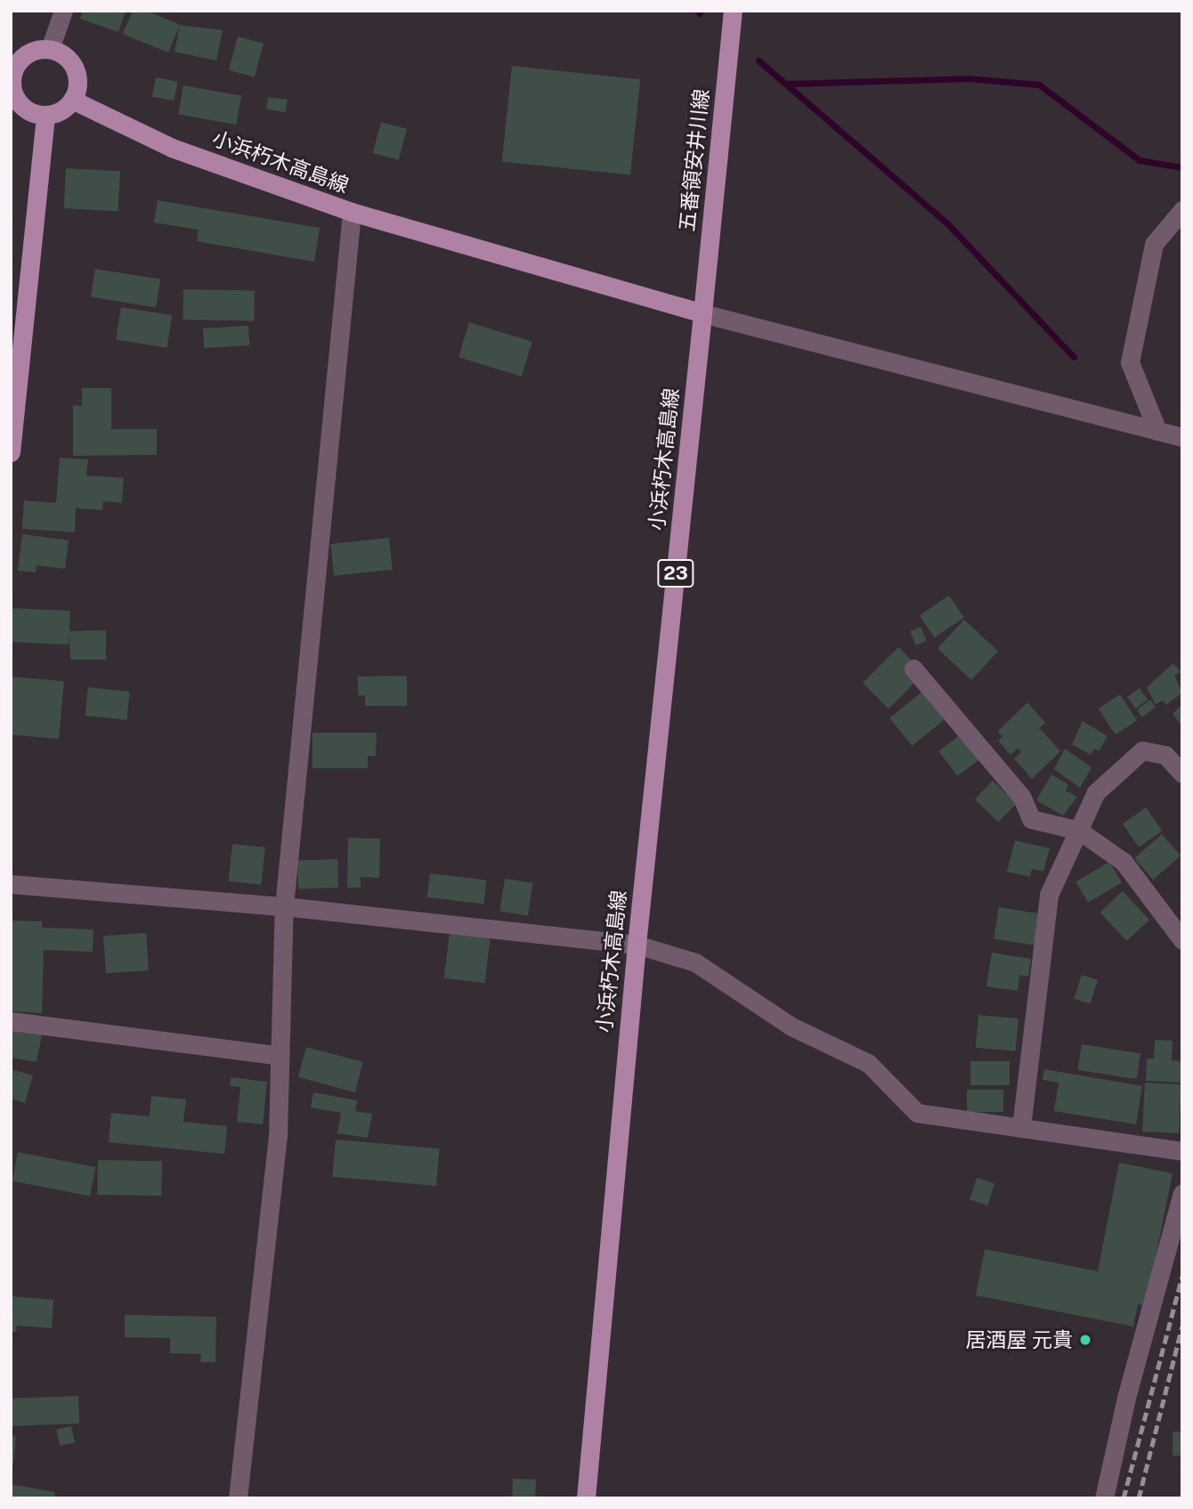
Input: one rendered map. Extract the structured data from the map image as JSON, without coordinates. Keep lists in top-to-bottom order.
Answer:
{
  "streets": {
    "main road": ["五番領安井川線", "小浜朽木高島線", "23"]
  },
  "crossings": [
    ["五番領安井川線", "小浜朽木高島線"]
  ],
  "places": ["居酒屋 元貴"]
}
